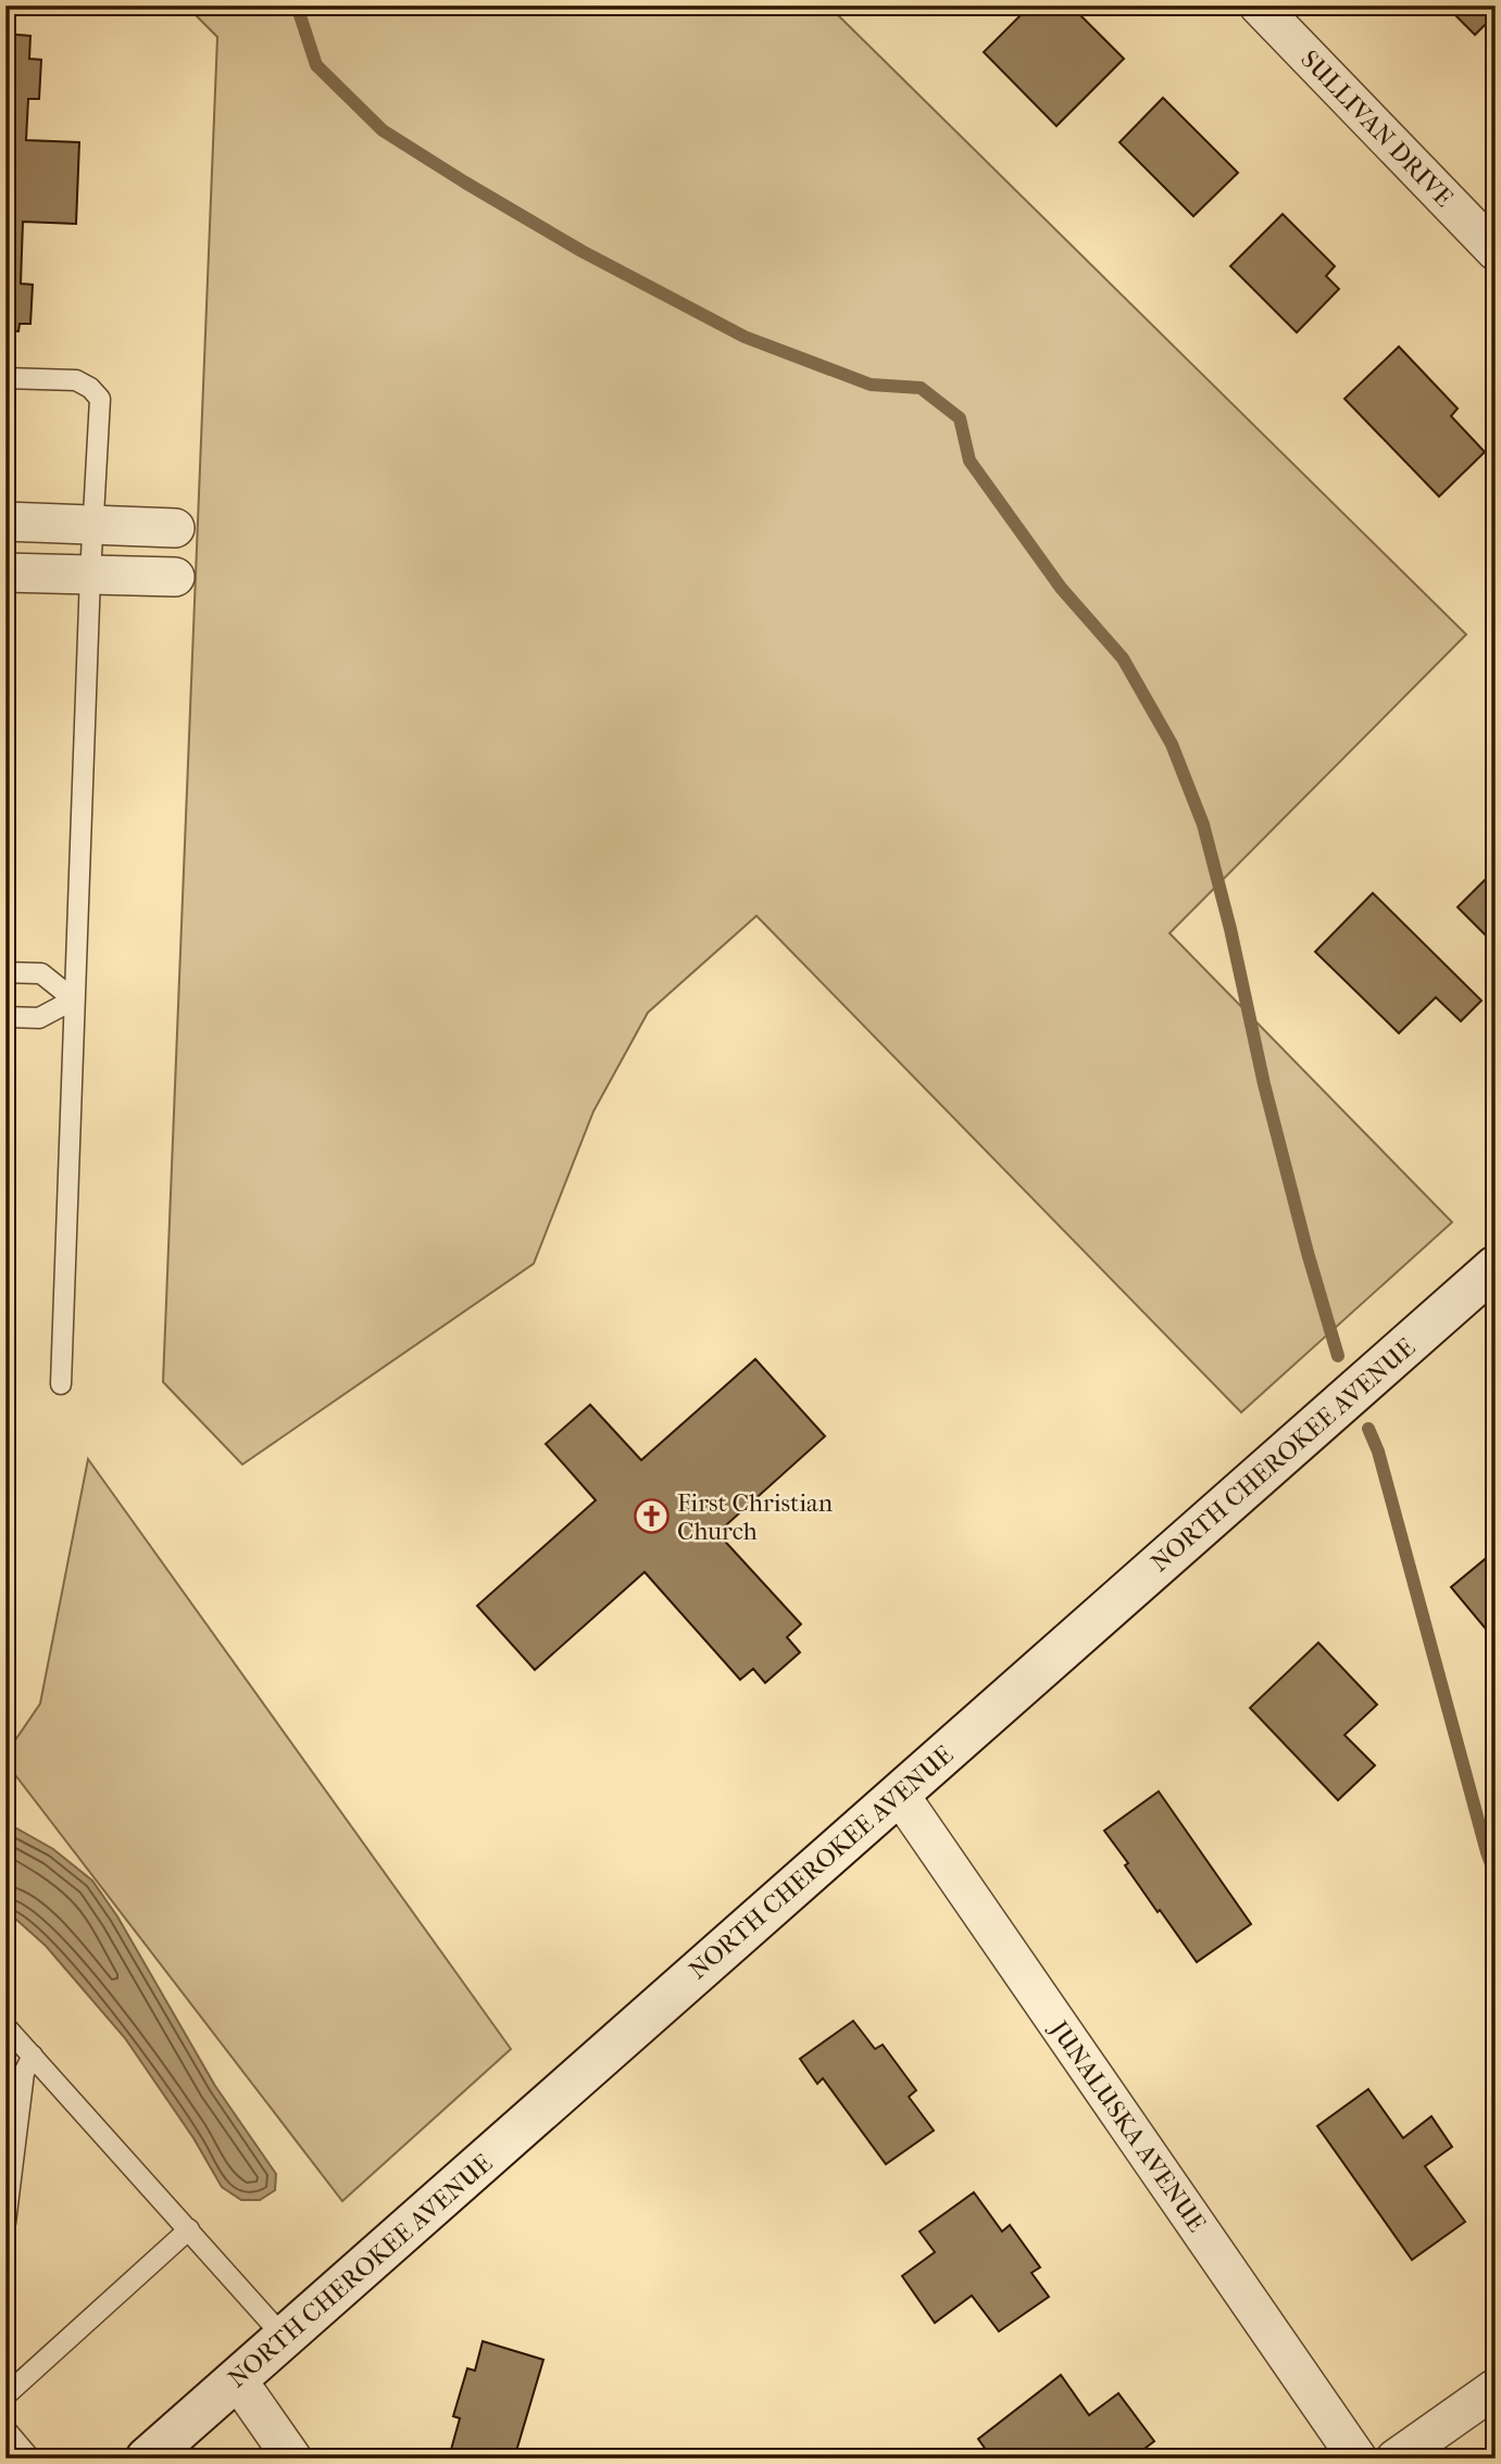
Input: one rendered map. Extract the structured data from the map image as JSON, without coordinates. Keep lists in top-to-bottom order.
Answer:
{
  "streets": {
    "street": ["SULLIVAN DRIVE", "NORTH CHEROKEE AVENUE", "JUNALUSKA AVENUE"]
  },
  "crossings": [
    ["NORTH CHEROKEE AVENUE", "JUNALUSKA AVENUE"]
  ],
  "places": {
    "church": ["First Christian Church"]
  }
}
